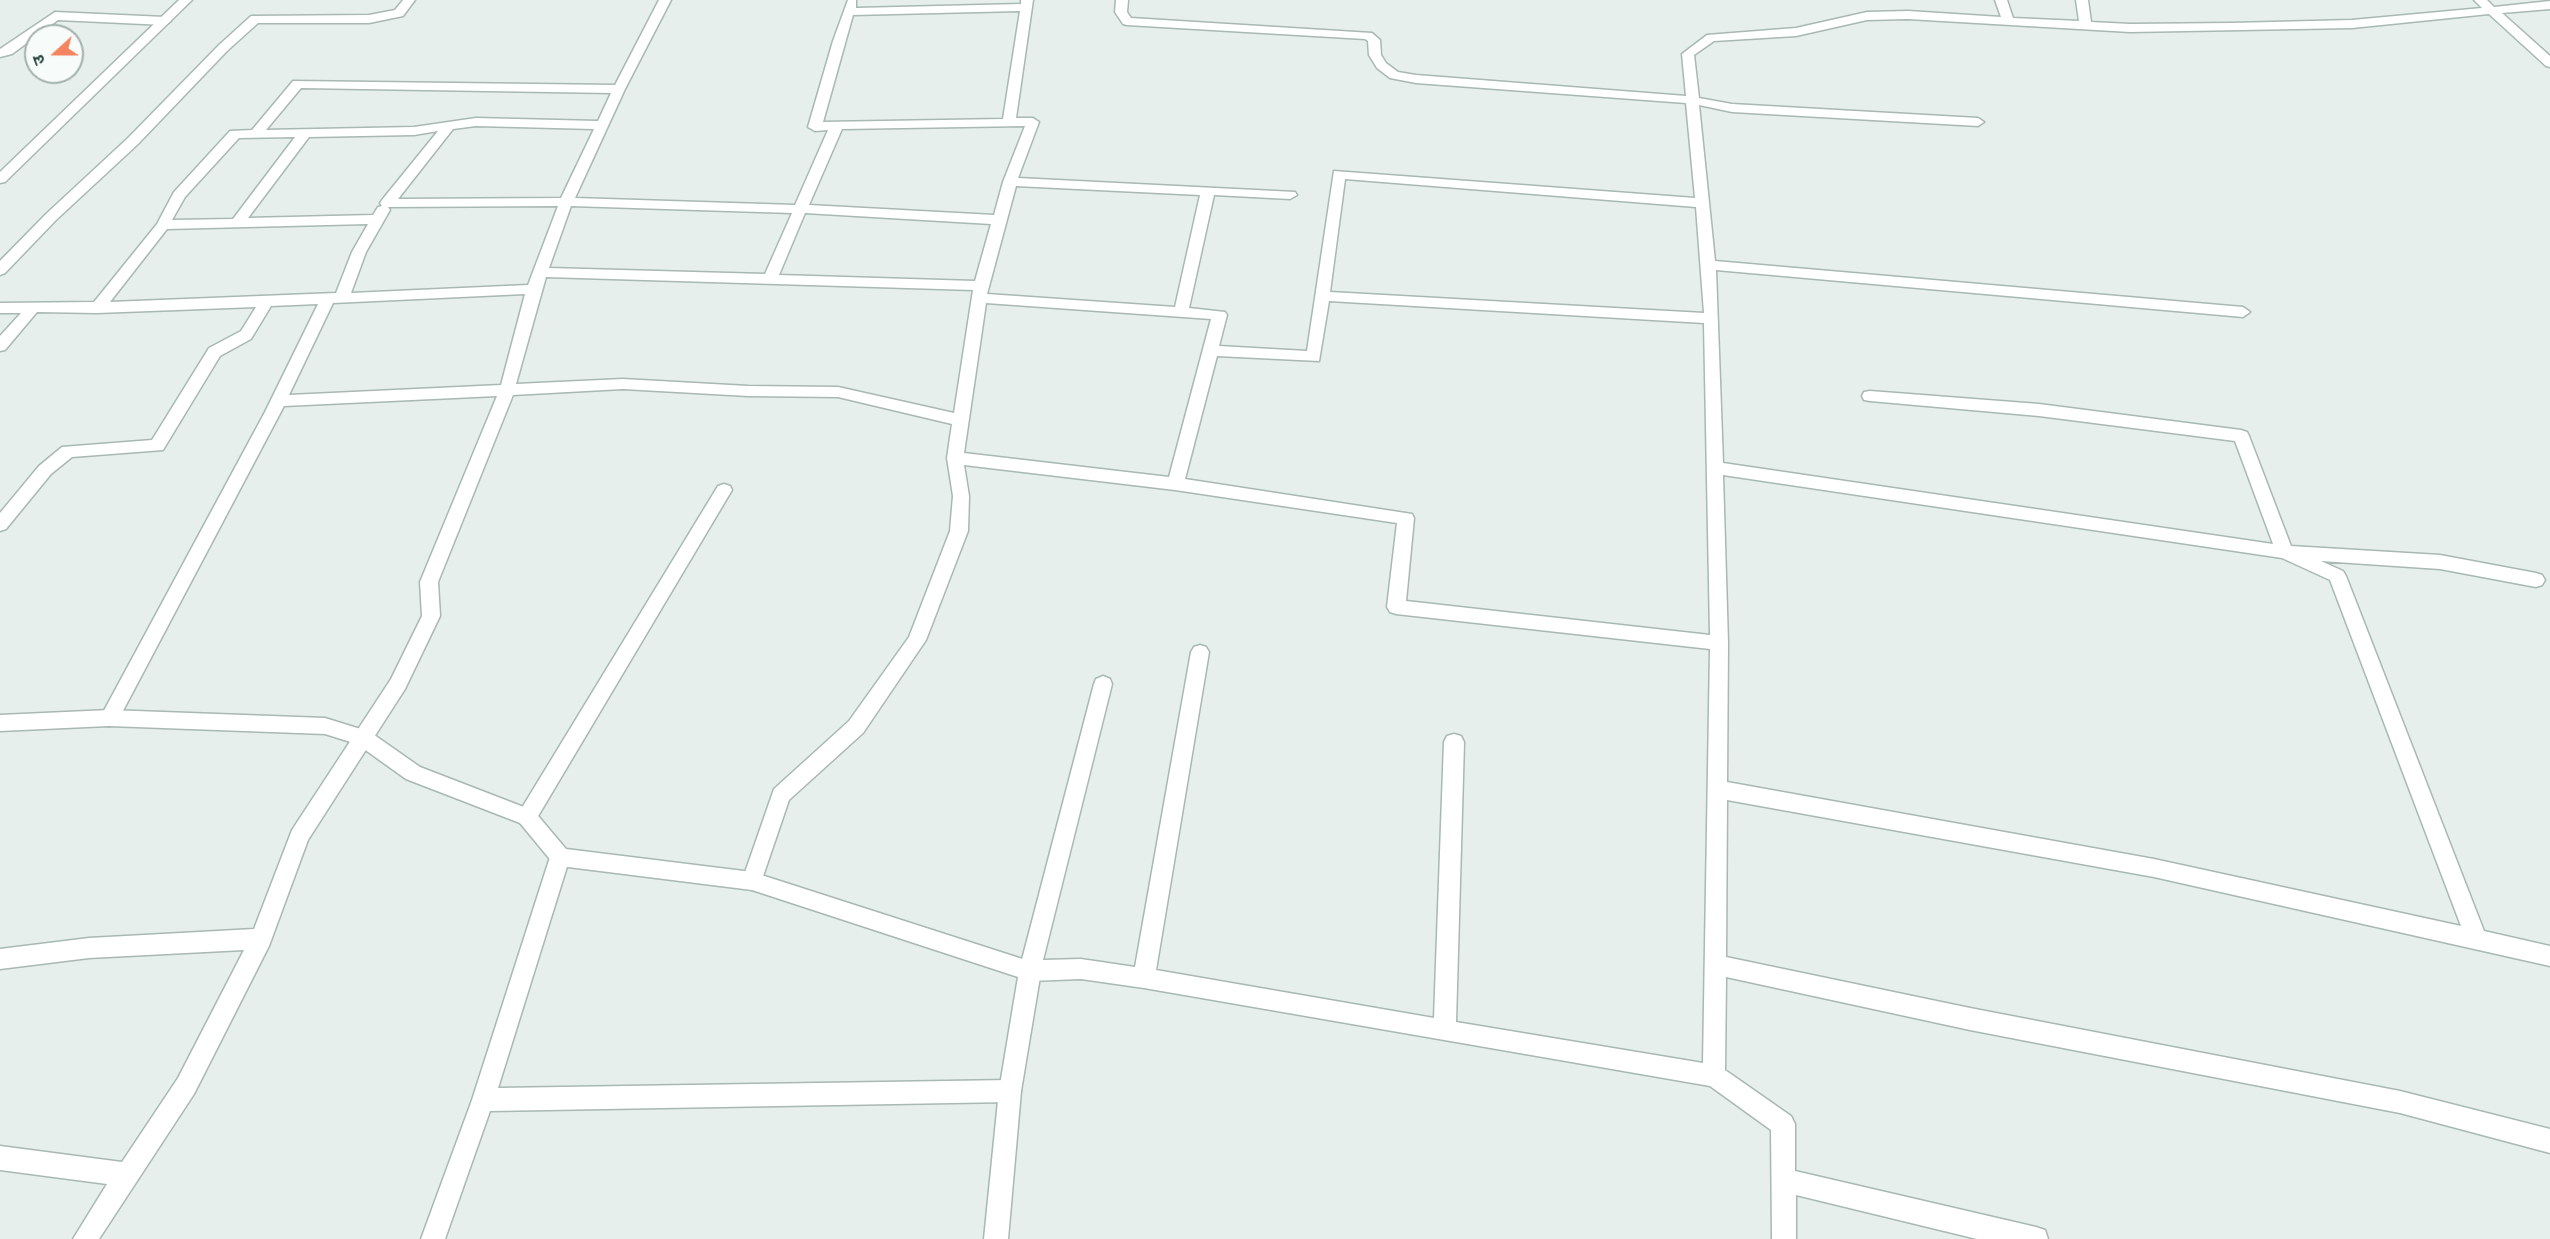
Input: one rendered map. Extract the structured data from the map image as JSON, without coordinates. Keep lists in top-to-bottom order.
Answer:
{
  "north": "left"
}
